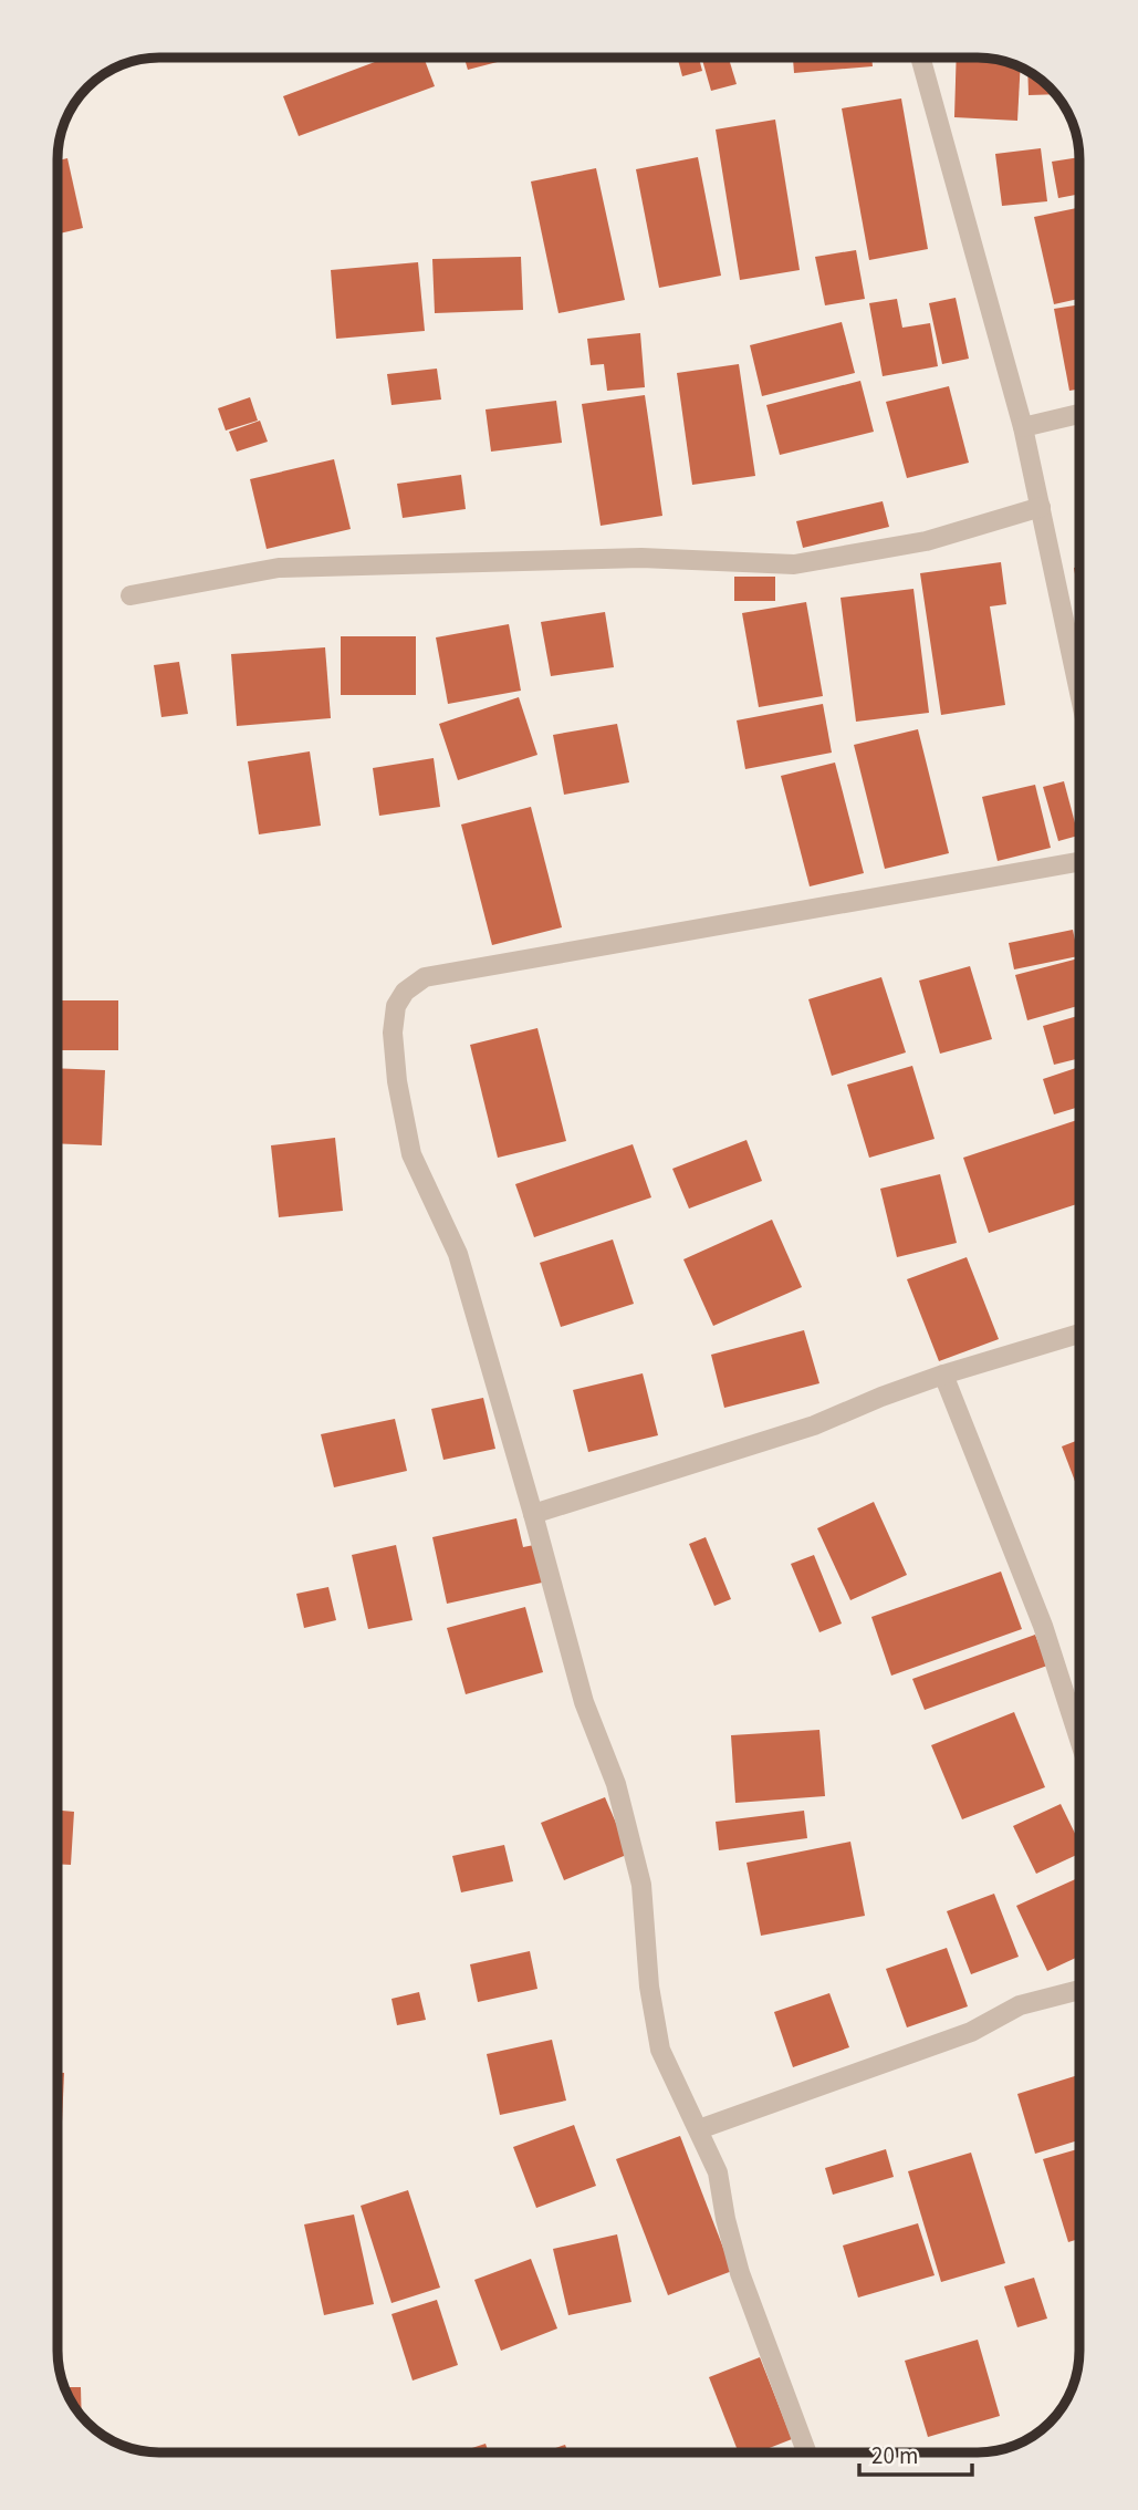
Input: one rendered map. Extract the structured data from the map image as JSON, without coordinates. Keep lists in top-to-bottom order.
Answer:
{
  "scale_bar": "20 m"
}
